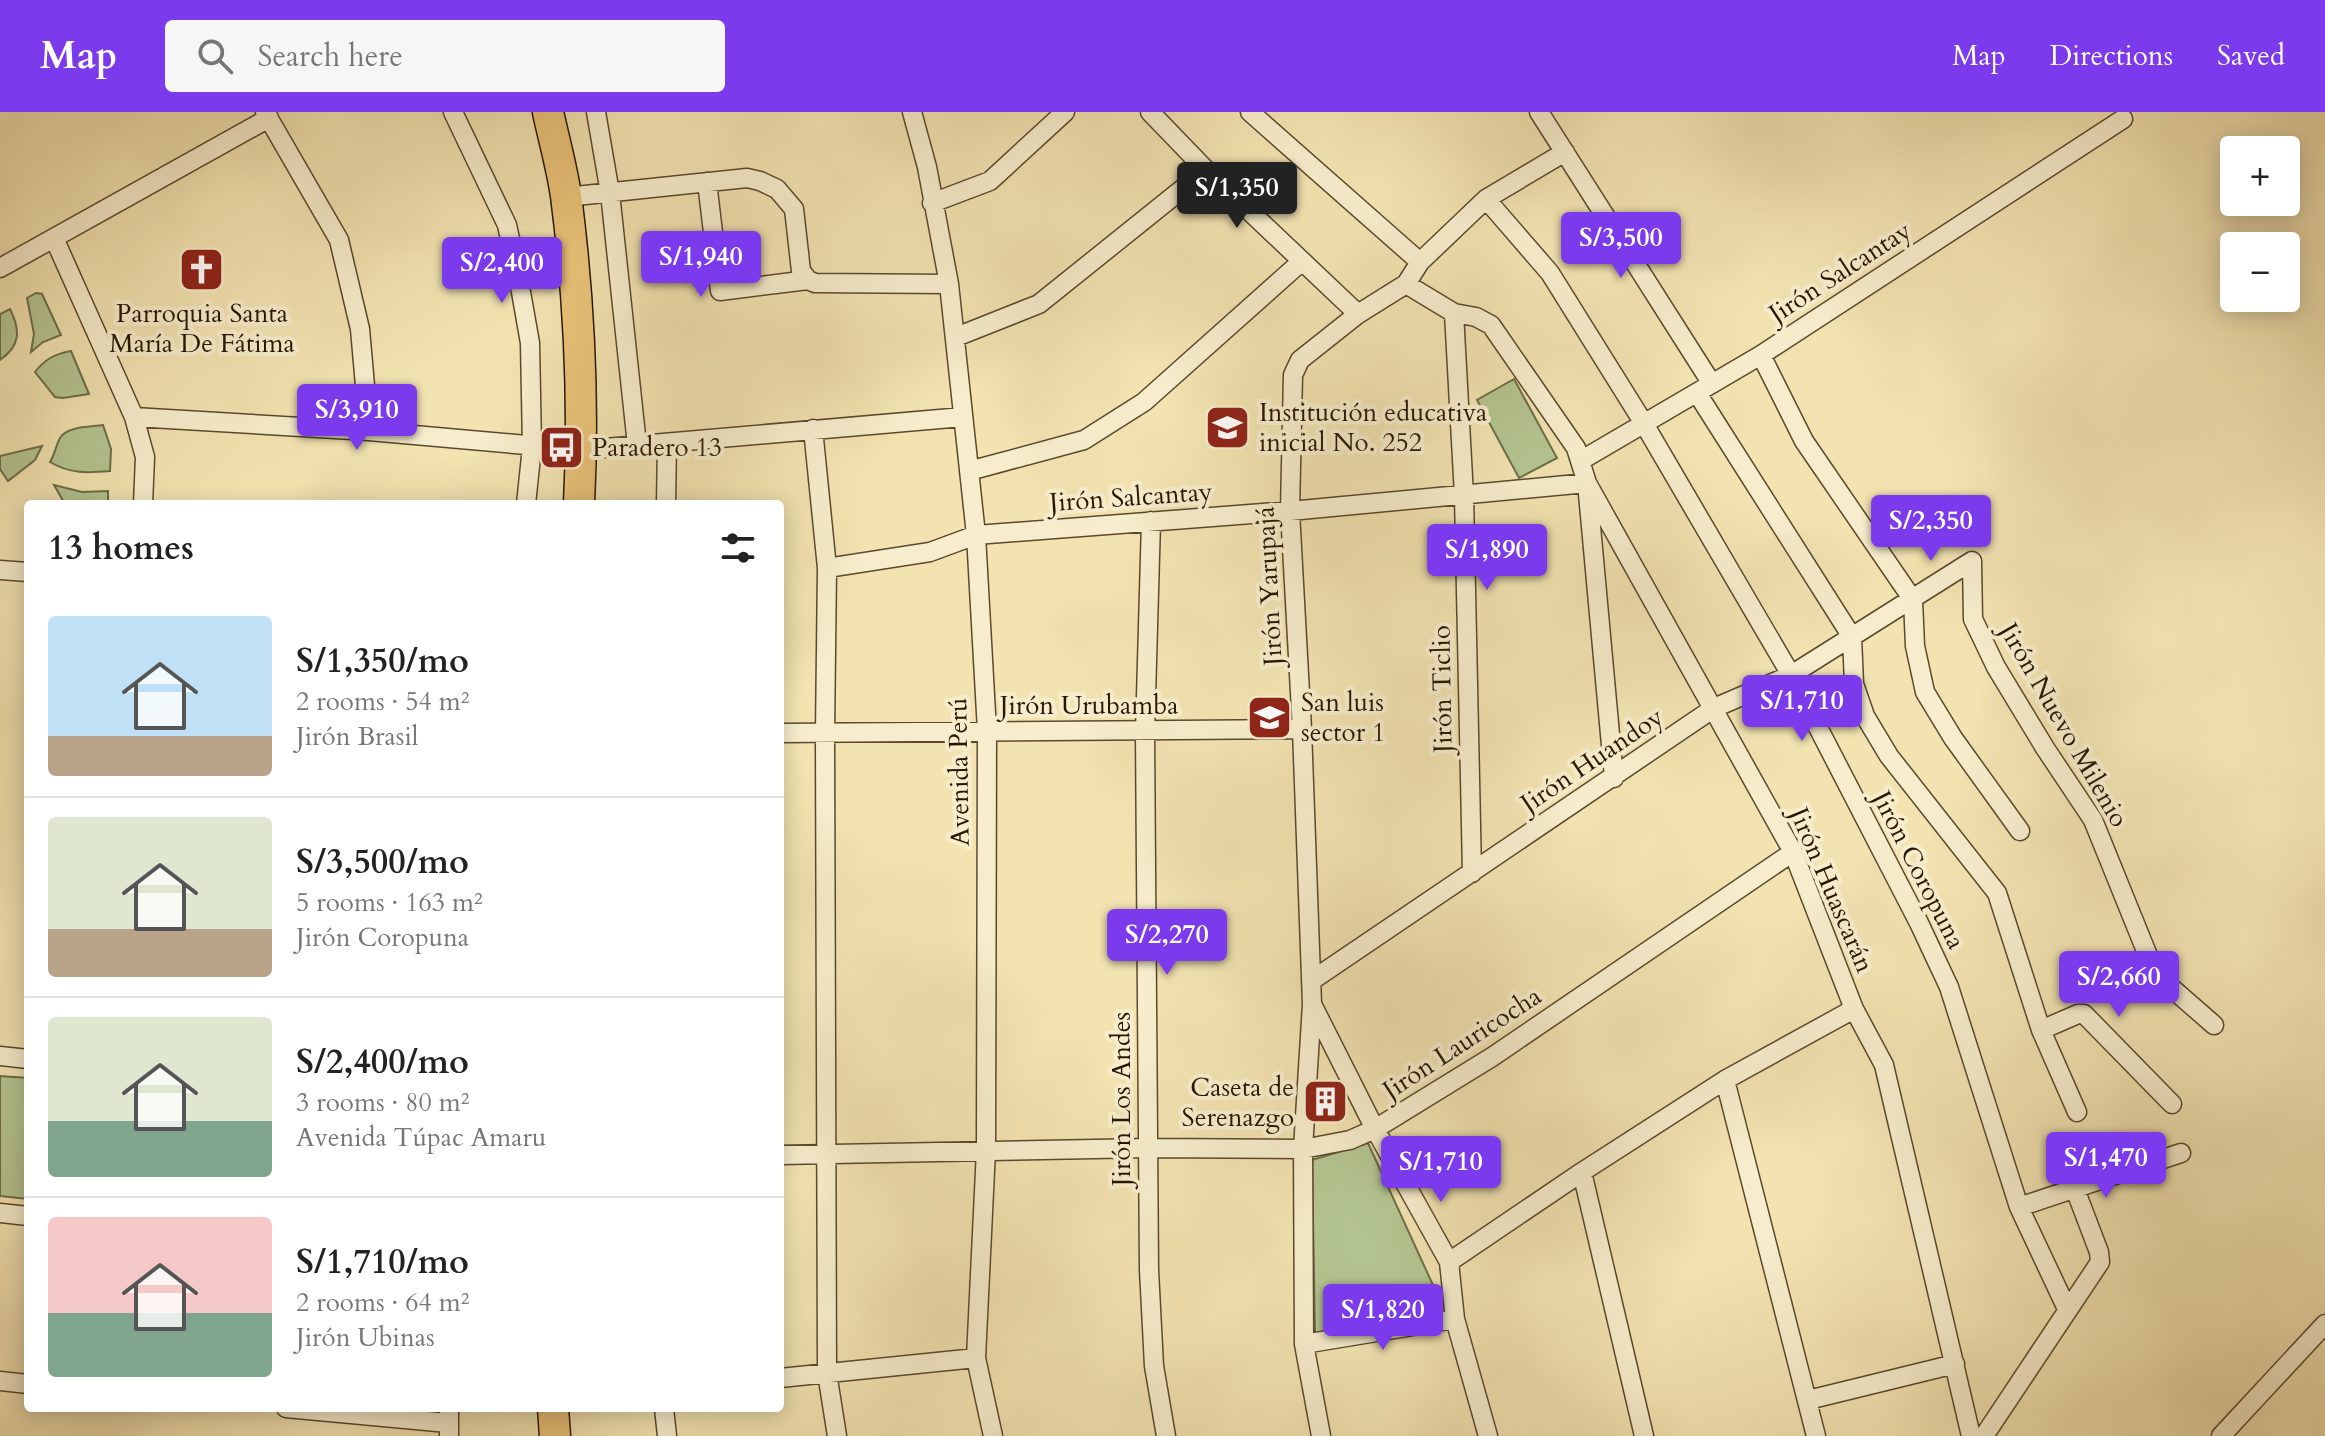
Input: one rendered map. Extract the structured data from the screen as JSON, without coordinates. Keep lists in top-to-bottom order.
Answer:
{
  "streets": {
    "street": [
      "Jirón Salcantay",
      "Jirón Yarupajá",
      "Jirón Ticlio",
      "Jirón Urubamba",
      "Jirón Nuevo Milenio",
      "Jirón Huandoy",
      "Avenida Perú",
      "Jirón Coropuna",
      "Jirón Huascarán",
      "Jirón Lauricocha",
      "Jirón Los Andes"
    ]
  },
  "crossings": [
    ["Jirón Salcantay", "Jirón Yarupajá"],
    ["Jirón Salcantay", "Jirón Ticlio"],
    ["Jirón Salcantay", "Avenida Perú"],
    ["Jirón Salcantay", "Jirón Coropuna"],
    ["Jirón Salcantay", "Jirón Huascarán"],
    ["Jirón Salcantay", "Jirón Los Andes"],
    ["Jirón Yarupajá", "Jirón Urubamba"],
    ["Jirón Yarupajá", "Jirón Huandoy"],
    ["Jirón Yarupajá", "Jirón Coropuna"],
    ["Jirón Yarupajá", "Jirón Huascarán"],
    ["Jirón Yarupajá", "Jirón Lauricocha"],
    ["Jirón Ticlio", "Jirón Huandoy"],
    ["Jirón Ticlio", "Jirón Huascarán"],
    ["Jirón Urubamba", "Avenida Perú"],
    ["Jirón Urubamba", "Jirón Los Andes"],
    ["Jirón Nuevo Milenio", "Jirón Huandoy"],
    ["Jirón Huandoy", "Jirón Coropuna"],
    ["Jirón Huandoy", "Jirón Huascarán"],
    ["Avenida Perú", "Jirón Lauricocha"],
    ["Jirón Huascarán", "Jirón Lauricocha"],
    ["Jirón Lauricocha", "Jirón Los Andes"]
  ],
  "places": {
    "church": ["Parroquia Santa María De Fátima"],
    "school or university": ["Institución educativa inicial No. 252", "San luis sector 1"],
    "bus stop": ["Paradero 13"],
    "building": ["Caseta de Serenazgo"]
  },
  "page": {
    "header": "Map",
    "search": "Search here",
    "nav": ["Map", "Directions", "Saved"],
    "map_buttons": ["+", "−"],
    "price": [
      "S/1,350",
      "S/3,500",
      "S/1,940",
      "S/2,400",
      "S/3,910",
      "S/2,350",
      "S/1,890",
      "S/1,710",
      "S/2,270",
      "S/2,660",
      "S/1,470",
      "S/1,710",
      "S/1,820"
    ],
    "heading": "13 homes",
    "list": [
      {
        "name": "S/1,350/mo",
        "note": "2 rooms · 54 m² · Jirón Brasil"
      },
      {
        "name": "S/3,500/mo",
        "note": "5 rooms · 163 m² · Jirón Coropuna"
      },
      {
        "name": "S/2,400/mo",
        "note": "3 rooms · 80 m² · Avenida Túpac Amaru"
      },
      {
        "name": "S/1,710/mo",
        "note": "2 rooms · 64 m² · Jirón Ubinas"
      }
    ]
  }
}
